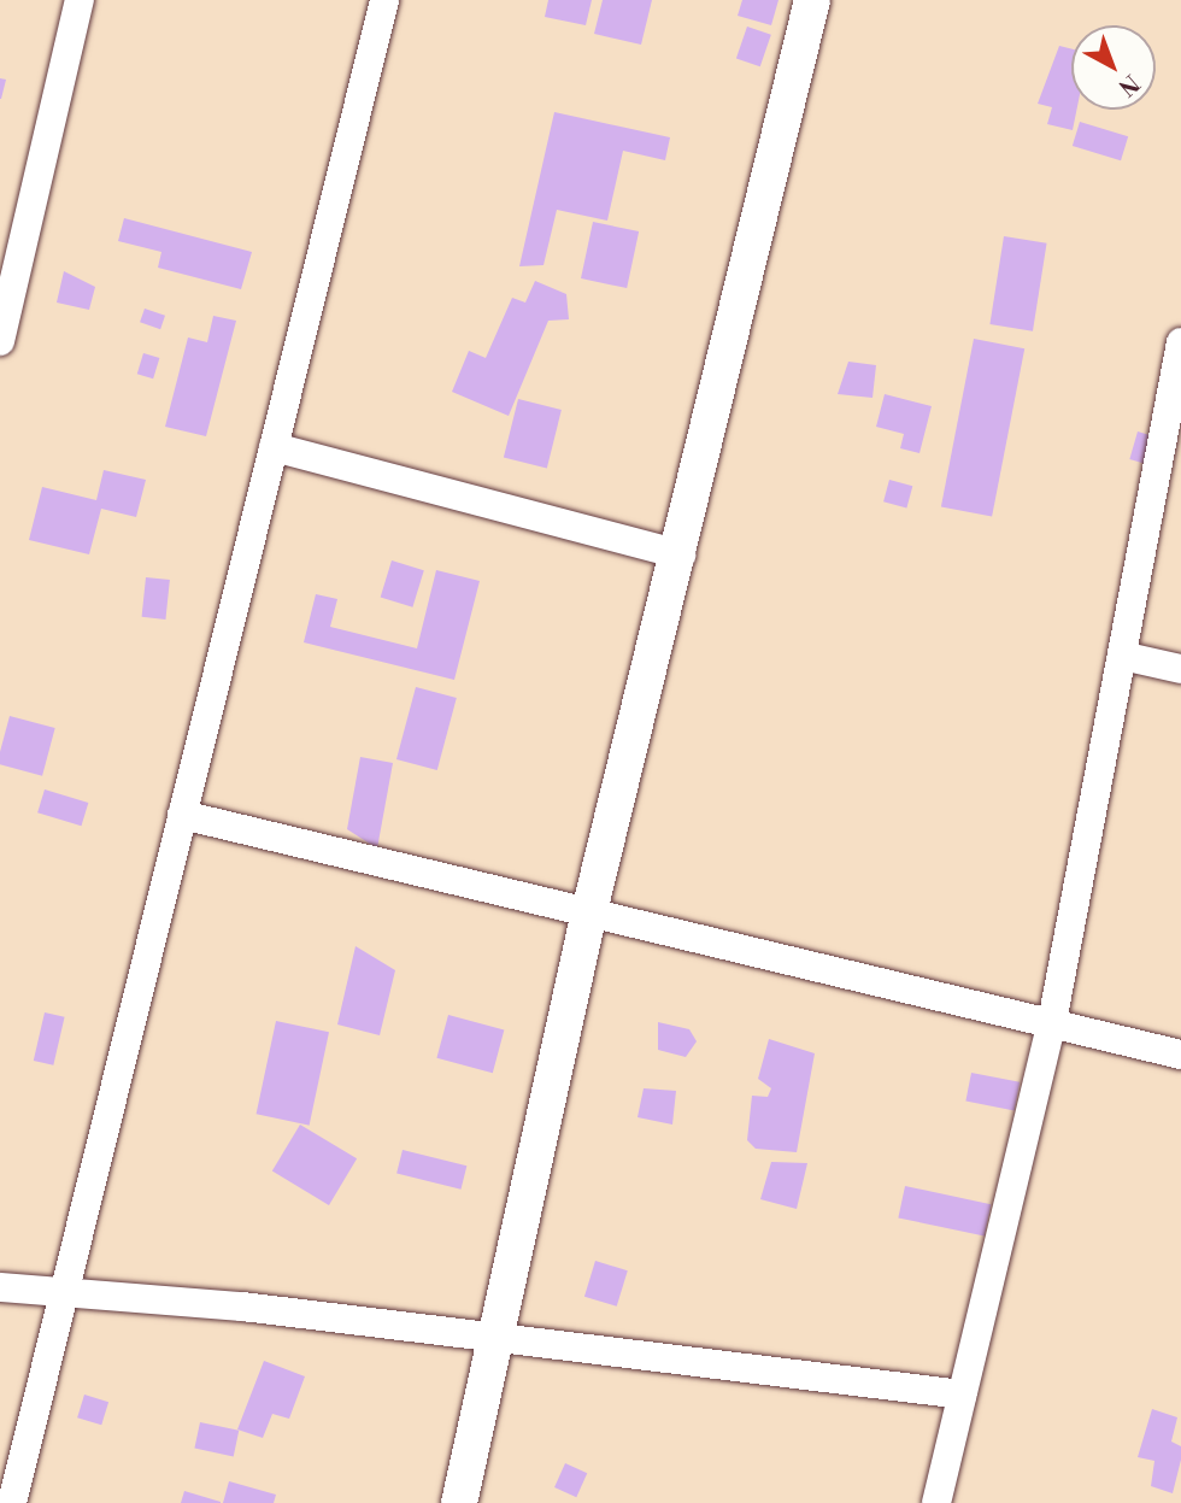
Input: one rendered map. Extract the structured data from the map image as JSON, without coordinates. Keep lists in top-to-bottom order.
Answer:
{
  "north": "bottom right"
}
